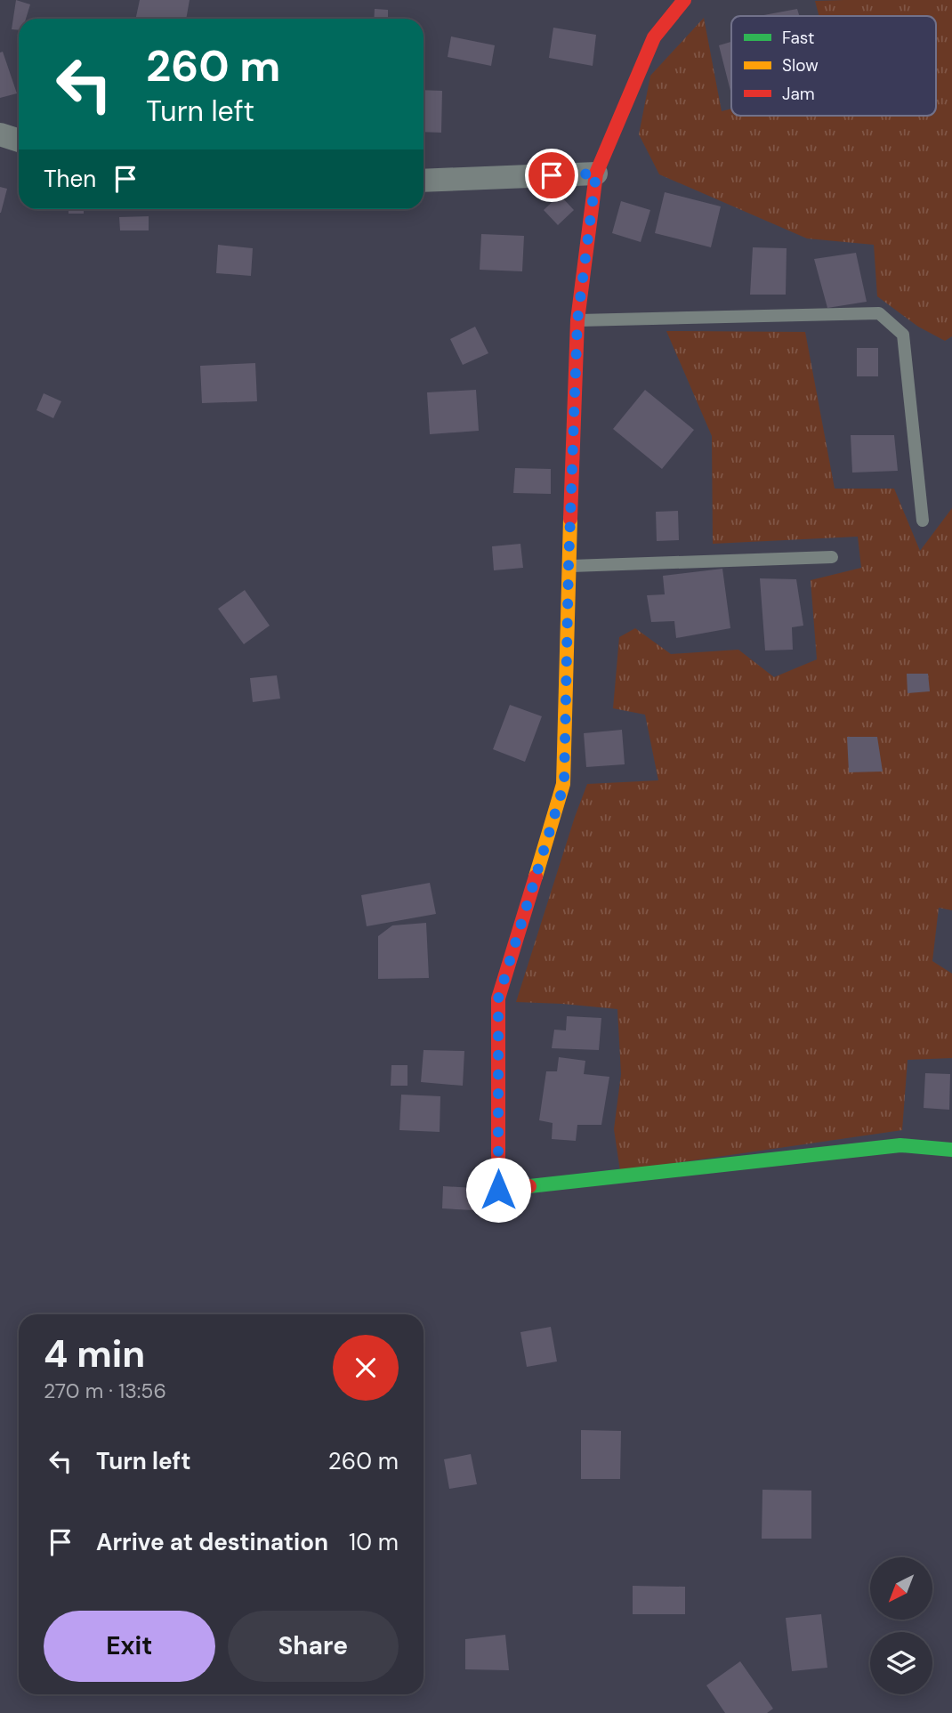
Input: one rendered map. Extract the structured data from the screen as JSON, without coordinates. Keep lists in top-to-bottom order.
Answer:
{
  "legend": ["Fast", "Slow", "Jam"],
  "north": "bottom left",
  "page": {
    "turn": ["260 m", "Turn left"],
    "then": "Then",
    "heading": ["4 min", "270 m · 13:56"],
    "list": [
      {
        "name": "Turn left",
        "value": "260 m"
      },
      {
        "name": "Arrive at destination",
        "value": "10 m"
      }
    ],
    "buttons": ["Exit", "Share"]
  }
}
